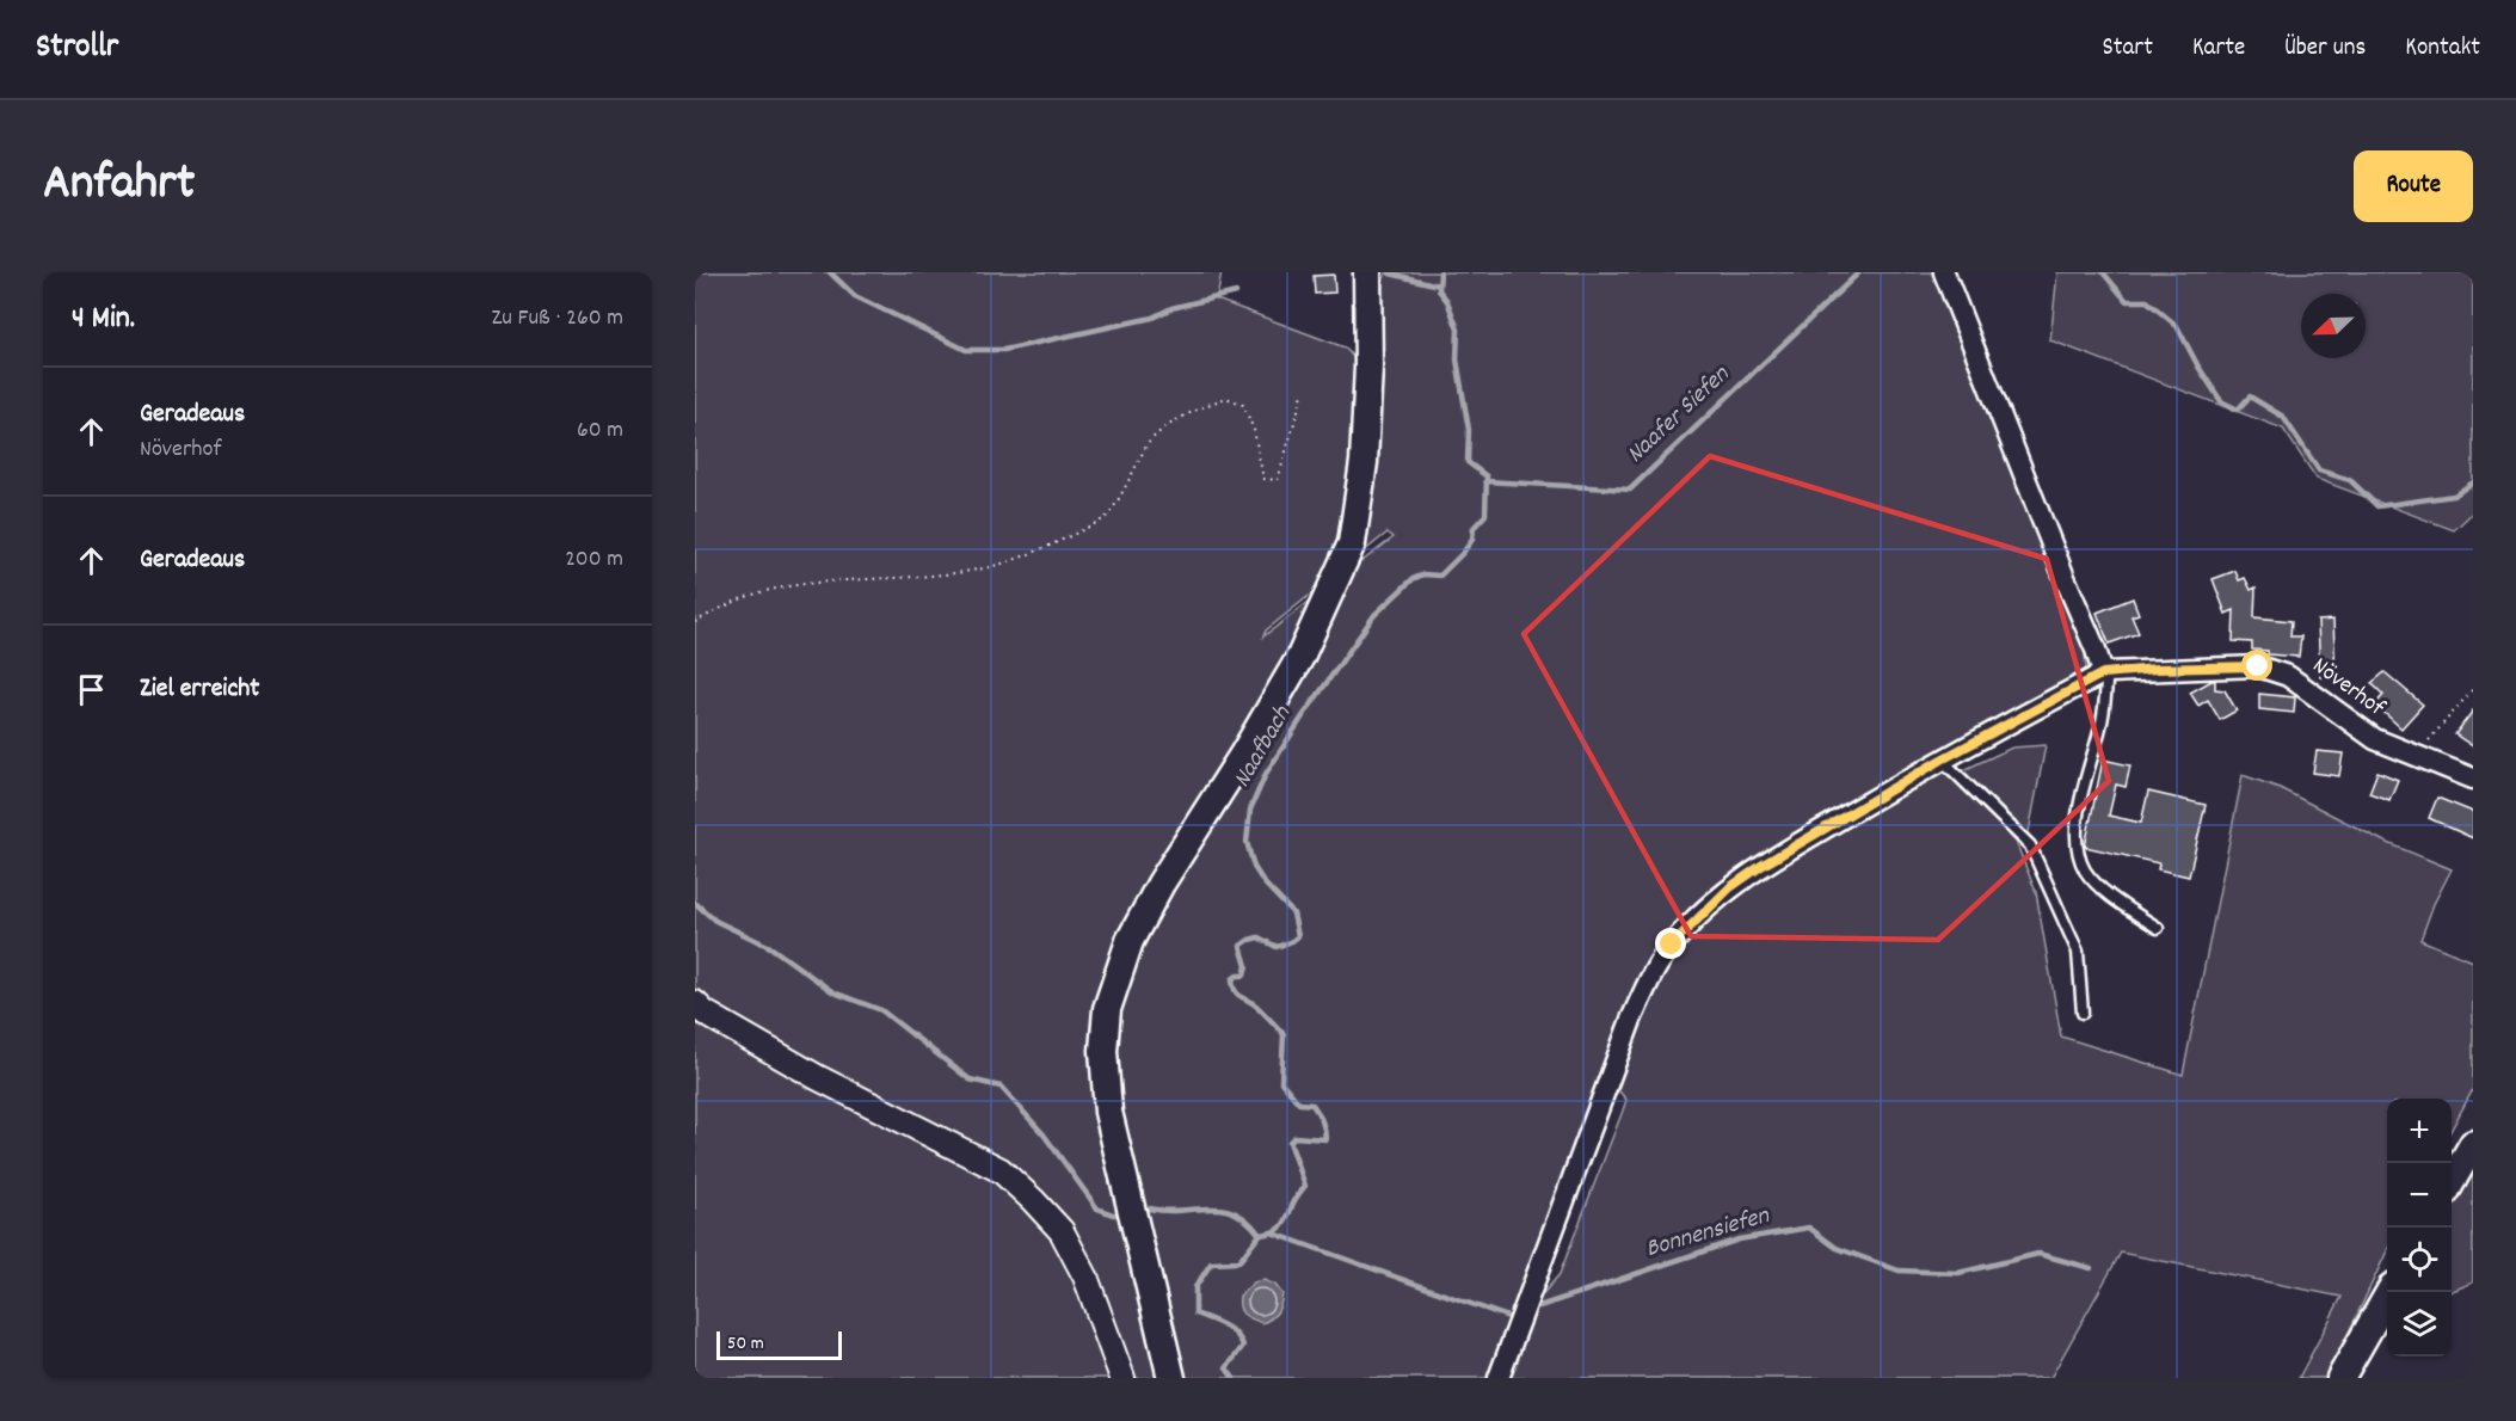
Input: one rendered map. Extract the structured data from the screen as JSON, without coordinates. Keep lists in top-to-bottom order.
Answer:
{
  "streets": {
    "street": ["Növerhof"]
  },
  "water": ["Naafer Siefen", "Naafbach", "Bonnensiefen"],
  "scale_bar": "50 m",
  "north": "bottom left",
  "page": {
    "header": "Strollr",
    "nav": [
      "Start",
      "Karte",
      "Über uns",
      "Kontakt"
    ],
    "title": "Anfahrt",
    "buttons": "Route",
    "heading": ["4 Min.", "Zu Fuß · 260 m"],
    "list": [
      ["Geradeaus", "Növerhof", "60 m"],
      ["Geradeaus", "200 m"],
      "Ziel erreicht"
    ],
    "map_buttons": ["+", "−"],
    "scale": "50 m"
  }
}
